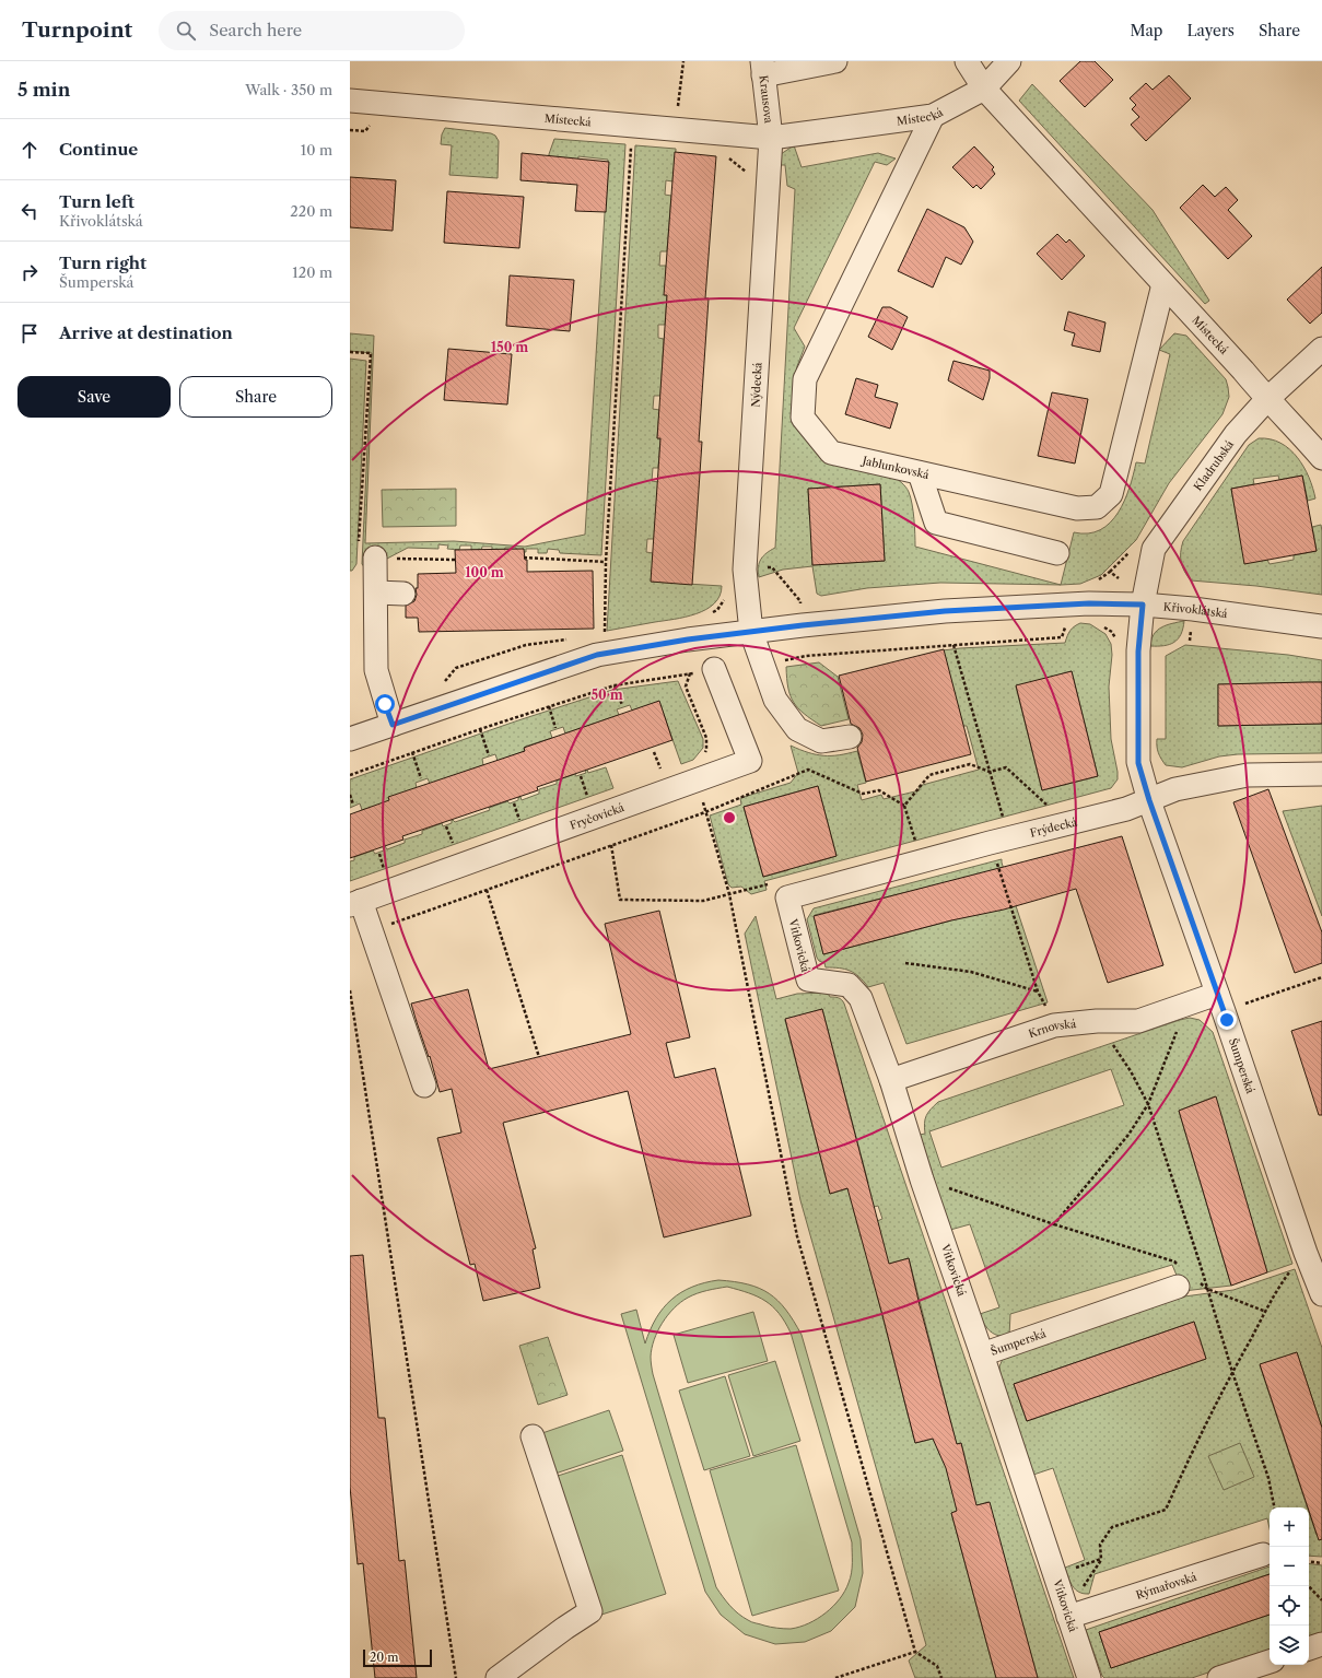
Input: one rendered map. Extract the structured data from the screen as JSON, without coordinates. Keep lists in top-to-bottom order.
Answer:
{
  "streets": {
    "street": [
      "Krausova",
      "Místecká",
      "Nýdecká",
      "Kladrubská",
      "Jablunkovská",
      "Křivoklátská",
      "Fryčovická",
      "Frýdecká",
      "Vítkovická",
      "Krnovská",
      "Šumperská",
      "Rýmařovská"
    ]
  },
  "crossings": [
    ["Krausova", "Místecká"],
    ["Krausova", "Nýdecká"],
    ["Místecká", "Nýdecká"],
    ["Místecká", "Kladrubská"],
    ["Místecká", "Jablunkovská"],
    ["Nýdecká", "Křivoklátská"],
    ["Kladrubská", "Křivoklátská"],
    ["Kladrubská", "Šumperská"],
    ["Křivoklátská", "Šumperská"],
    ["Frýdecká", "Vítkovická"],
    ["Frýdecká", "Šumperská"],
    ["Vítkovická", "Krnovská"],
    ["Vítkovická", "Šumperská"],
    ["Vítkovická", "Rýmařovská"],
    ["Krnovská", "Šumperská"]
  ],
  "scale_bar": "20 m",
  "page": {
    "header": "Turnpoint",
    "search": "Search here",
    "nav": ["Map", "Layers", "Share"],
    "heading": ["5 min", "Walk · 350 m"],
    "list": [
      ["Continue", "10 m"],
      ["Turn left", "Křivoklátská", "220 m"],
      ["Turn right", "Šumperská", "120 m"],
      "Arrive at destination"
    ],
    "buttons": ["Save", "Share"],
    "map_buttons": ["+", "−"],
    "scale": "20 m"
  },
  "rings": ["150 m", "100 m", "50 m"]
}
